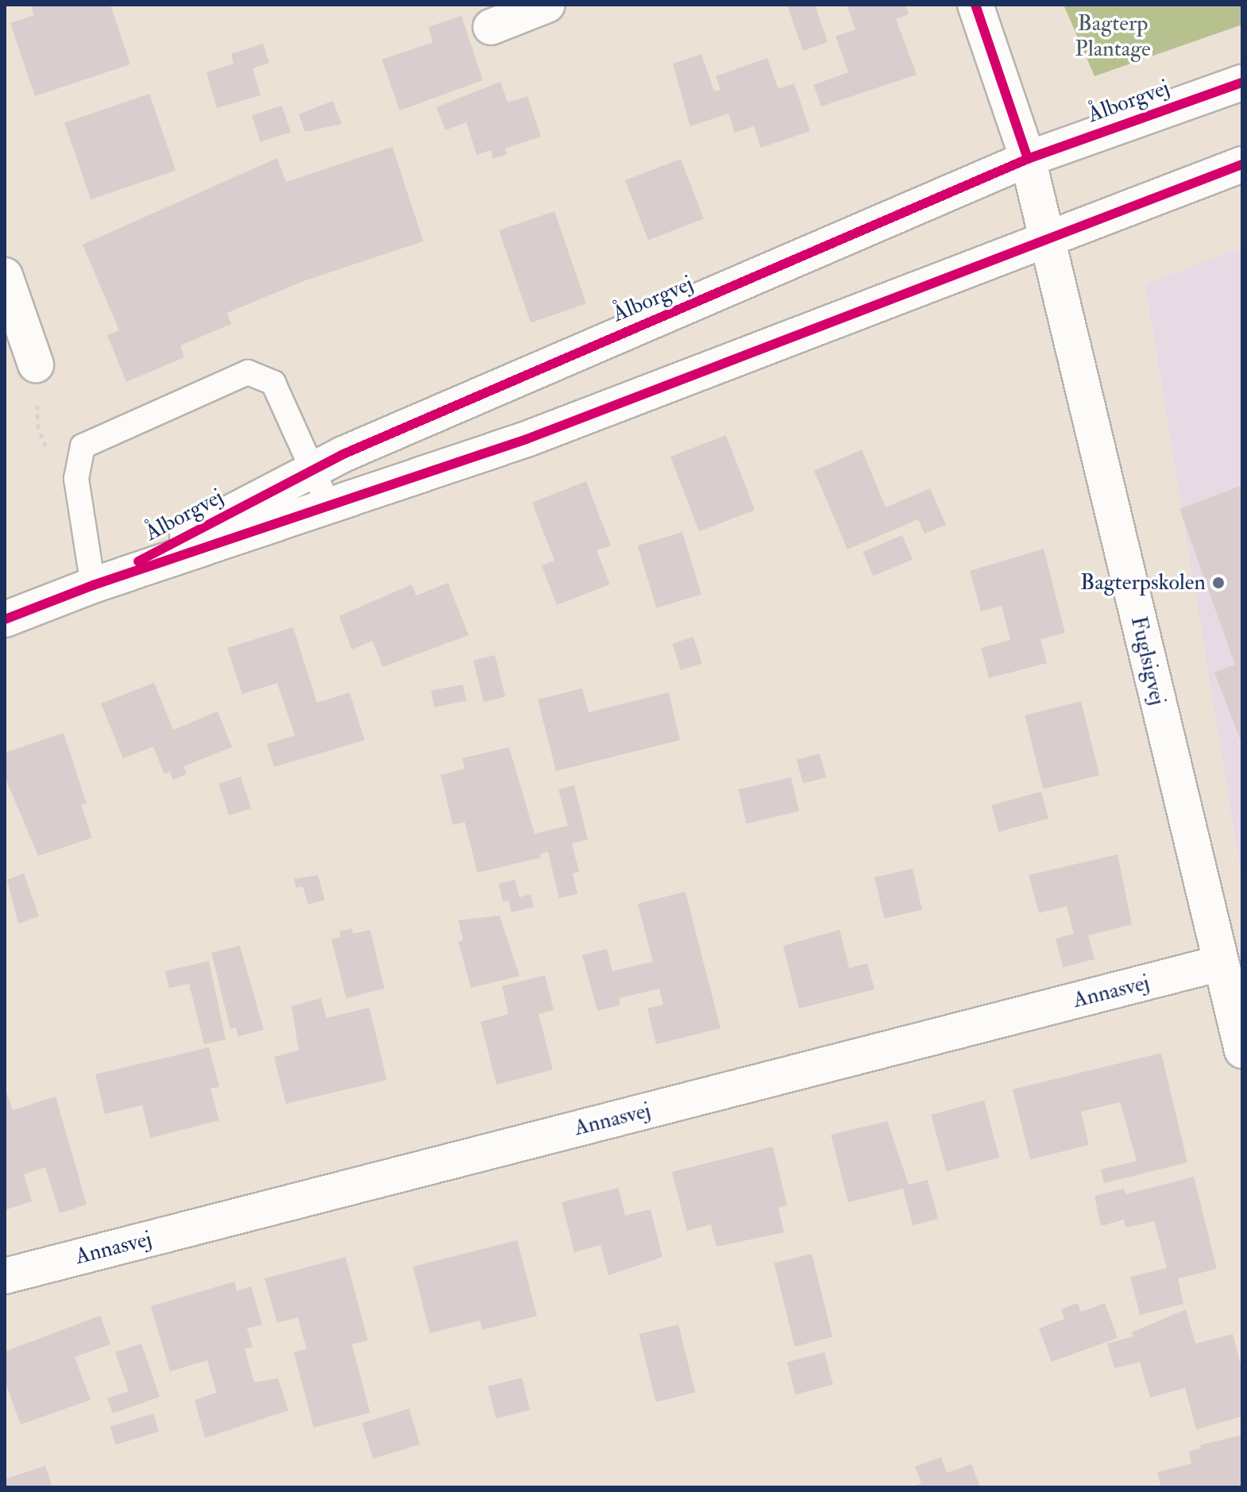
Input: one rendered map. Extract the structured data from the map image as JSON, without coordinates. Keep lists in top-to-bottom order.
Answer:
{
  "streets": {
    "main road": ["Ålborgvej", "Fuglsigvej", "Annasvej"]
  },
  "crossings": [
    ["Ålborgvej", "Fuglsigvej"],
    ["Fuglsigvej", "Annasvej"]
  ],
  "parks": ["Bagterp Plantage"],
  "places": ["Bagterpskolen"]
}
